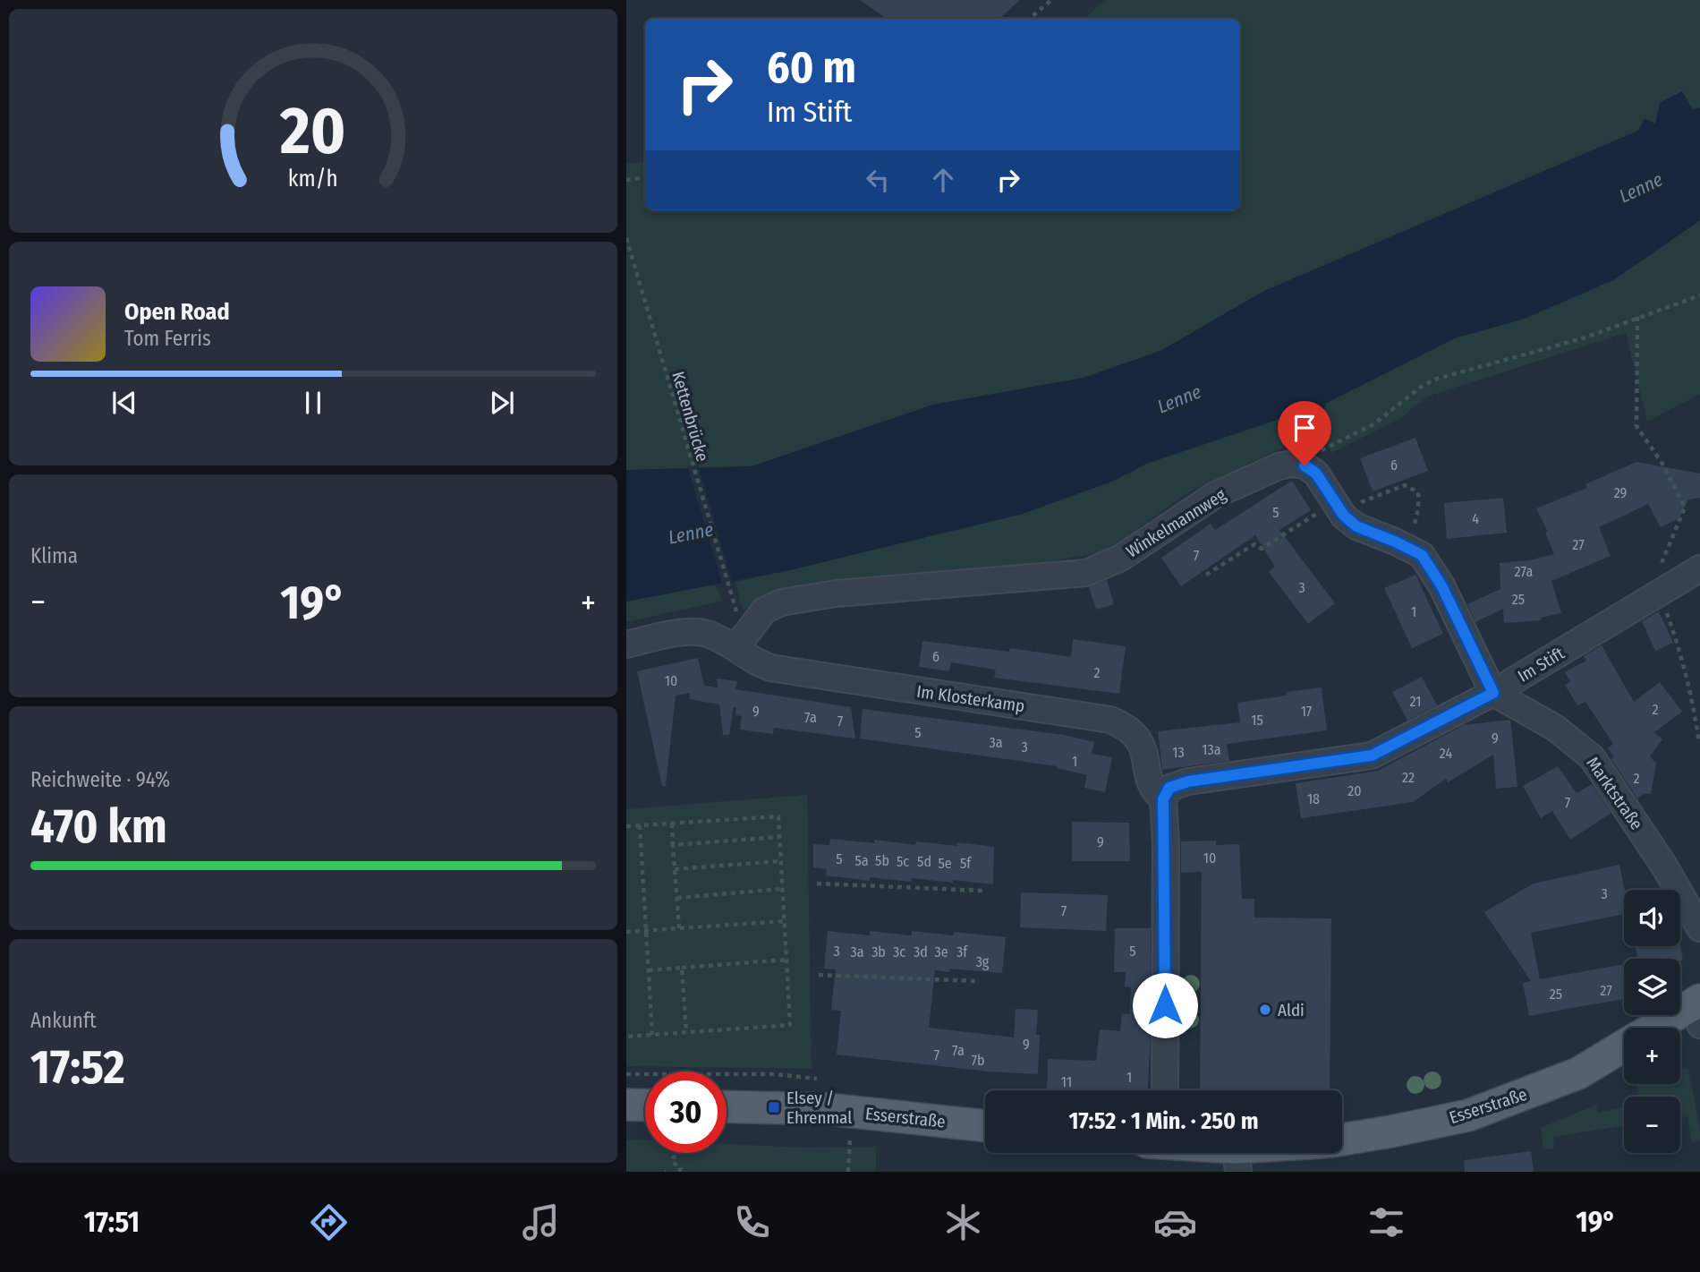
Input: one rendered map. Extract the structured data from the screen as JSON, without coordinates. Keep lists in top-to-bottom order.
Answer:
{
  "streets": {
    "main road": ["Esserstraße"],
    "street": [
      "Winkelmannweg",
      "Im Stift",
      "Im Klosterkamp",
      "Marktstraße"
    ],
    "path": ["Kettenbrücke"]
  },
  "crossings": [
    ["Winkelmannweg", "Im Klosterkamp"],
    ["Im Stift", "Im Klosterkamp"],
    ["Im Stift", "Marktstraße"]
  ],
  "water": ["Lenne"],
  "places": {
    "other": ["Aldi"],
    "transit": ["Elsey / Ehrenmal"]
  },
  "house_numbers": [
    "6",
    "29",
    "5",
    "4",
    "27",
    "7",
    "27a",
    "3",
    "25",
    "1",
    "6",
    "2",
    "10",
    "21",
    "2",
    "9",
    "17",
    "7a",
    "15",
    "7",
    "5",
    "9",
    "3a",
    "3",
    "13a",
    "13",
    "24",
    "1",
    "22",
    "2",
    "20",
    "18",
    "7",
    "9",
    "10",
    "5",
    "5a",
    "5b",
    "5c",
    "5d",
    "5e",
    "5f",
    "3",
    "7",
    "3",
    "5",
    "3a",
    "3b",
    "3c",
    "3d",
    "3e",
    "3f",
    "3g",
    "27",
    "25",
    "9",
    "7a",
    "7",
    "7b",
    "1",
    "11"
  ],
  "page": {
    "turn": ["60 m", "Im Stift"],
    "song": ["Open Road", "Tom Ferris"],
    "tile": [
      "Klima",
      ["Reichweite · 94%", "470 km"],
      ["Ankunft", "17:52"]
    ],
    "heat": ["−", "19°", "+"],
    "map_buttons": ["+", "−"],
    "limit": "30",
    "trip": "17:52 · 1 Min. · 250 m",
    "tabs": ["17:51", "19°"],
    "gauge": ["20", "km/h"]
  }
}
